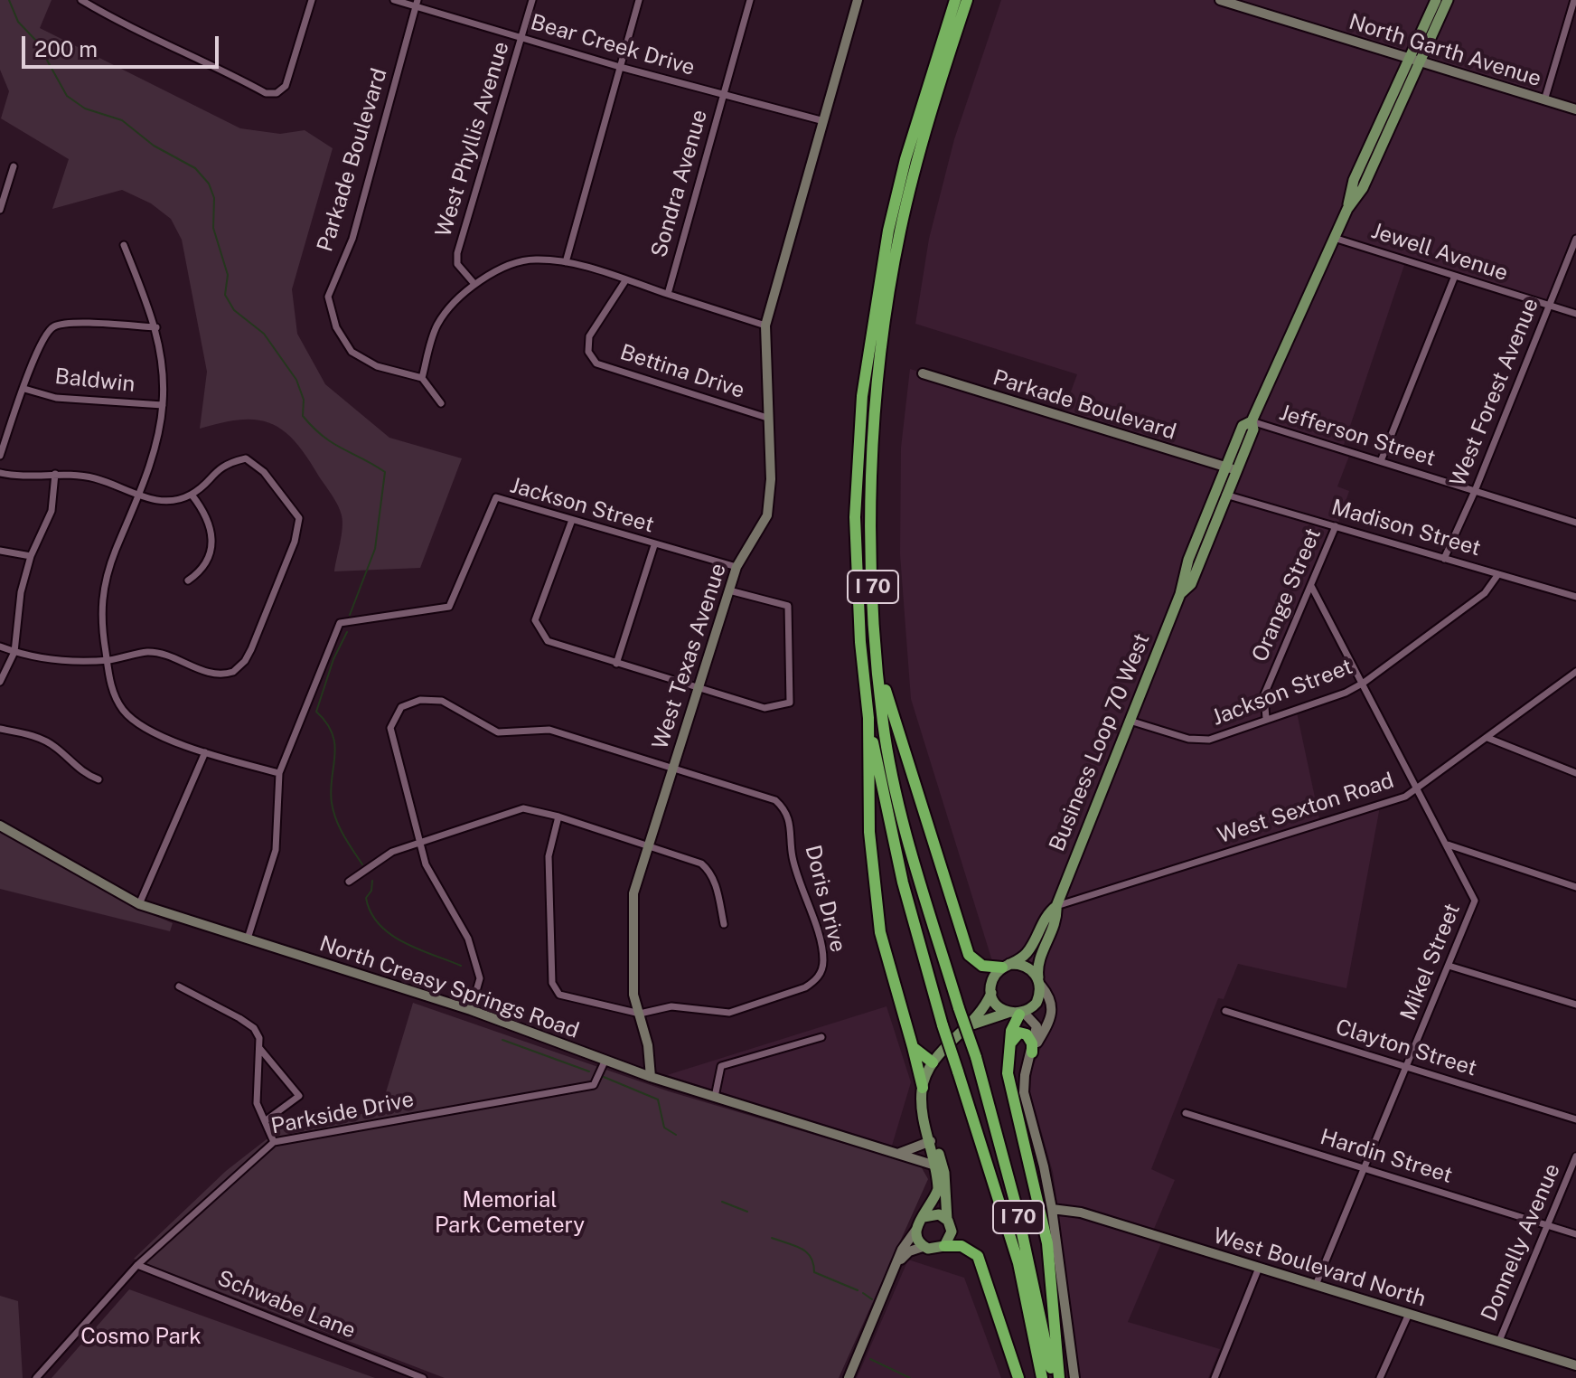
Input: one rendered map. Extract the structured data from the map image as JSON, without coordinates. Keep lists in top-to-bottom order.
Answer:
{
  "streets": {
    "highway": ["I 70"],
    "main road": ["Business Loop 70 West"],
    "street": [
      "Bear Creek Drive",
      "North Garth Avenue",
      "West Phyllis Avenue",
      "Parkade Boulevard",
      "Sondra Avenue",
      "Jewell Avenue",
      "Bettina Drive",
      "Baldwin",
      "West Forest Avenue",
      "Jefferson Street",
      "Jackson Street",
      "Madison Street",
      "Orange Street",
      "West Texas Avenue",
      "West Sexton Road",
      "Doris Drive",
      "Mikel Street",
      "North Creasy Springs Road",
      "Clayton Street",
      "Parkside Drive",
      "Hardin Street",
      "Donnelly Avenue",
      "West Boulevard North",
      "Schwabe Lane"
    ]
  },
  "crossings": [
    ["Bear Creek Drive", "West Phyllis Avenue"],
    ["Bear Creek Drive", "Parkade Boulevard"],
    ["Bear Creek Drive", "Sondra Avenue"],
    ["Bear Creek Drive", "West Texas Avenue"],
    ["North Garth Avenue", "Business Loop 70 West"],
    ["Parkade Boulevard", "Business Loop 70 West"],
    ["Jewell Avenue", "West Forest Avenue"],
    ["Jewell Avenue", "Business Loop 70 West"],
    ["Bettina Drive", "West Texas Avenue"],
    ["West Forest Avenue", "Jefferson Street"],
    ["West Forest Avenue", "Madison Street"],
    ["Jefferson Street", "Business Loop 70 West"],
    ["Jackson Street", "Madison Street"],
    ["Jackson Street", "Orange Street"],
    ["Jackson Street", "West Texas Avenue"],
    ["Jackson Street", "Business Loop 70 West"],
    ["Jackson Street", "Mikel Street"],
    ["Jackson Street", "North Creasy Springs Road"],
    ["Madison Street", "Orange Street"],
    ["Madison Street", "Business Loop 70 West"],
    ["Orange Street", "Mikel Street"],
    ["West Texas Avenue", "Doris Drive"],
    ["West Texas Avenue", "North Creasy Springs Road"],
    ["Business Loop 70 West", "West Sexton Road"],
    ["West Sexton Road", "Mikel Street"],
    ["Doris Drive", "North Creasy Springs Road"],
    ["Mikel Street", "Clayton Street"],
    ["Mikel Street", "Hardin Street"],
    ["Mikel Street", "West Boulevard North"],
    ["North Creasy Springs Road", "Parkside Drive"],
    ["Parkside Drive", "Schwabe Lane"],
    ["Hardin Street", "Donnelly Avenue"],
    ["Donnelly Avenue", "West Boulevard North"]
  ],
  "parks": ["Memorial Park Cemetery", "Cosmo Park"],
  "scale_bar": "200 m"
}
